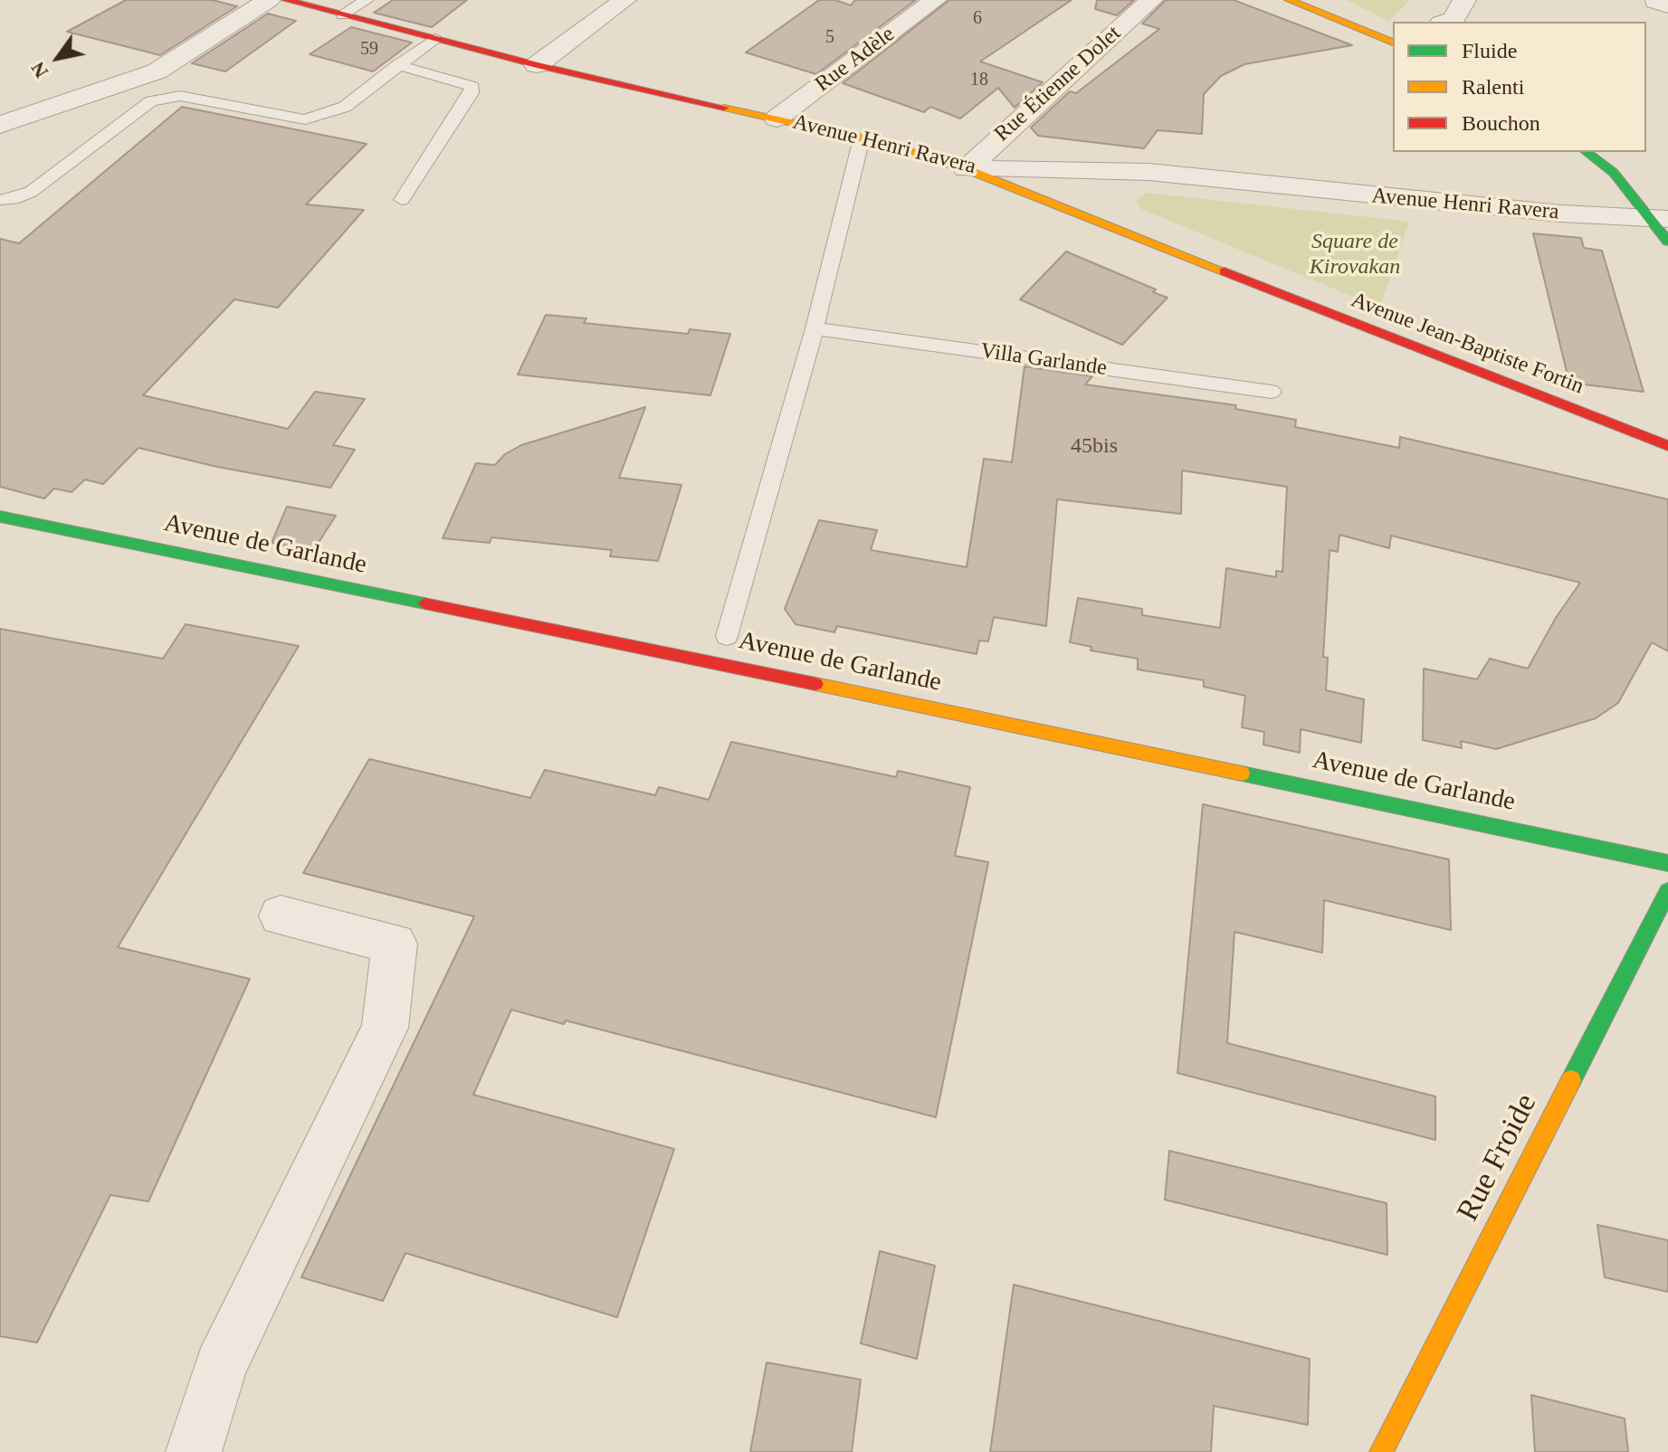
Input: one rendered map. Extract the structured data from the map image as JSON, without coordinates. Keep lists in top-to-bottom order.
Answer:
{
  "streets": {
    "street": [
      "Rue Adèle",
      "Rue Étienne Dolet",
      "Avenue Henri Ravera",
      "Avenue Jean-Baptiste Fortin",
      "Avenue de Garlande",
      "Rue Froide"
    ],
    "lane": ["Villa Garlande"]
  },
  "crossings": [
    ["Rue Adèle", "Avenue Henri Ravera"],
    ["Rue Étienne Dolet", "Avenue Henri Ravera"],
    ["Rue Étienne Dolet", "Avenue Jean-Baptiste Fortin"],
    ["Avenue Henri Ravera", "Avenue Jean-Baptiste Fortin"]
  ],
  "parks": ["Square de Kirovakan"],
  "house_numbers": [
    "6",
    "5",
    "59",
    "18",
    "45bis"
  ],
  "legend": ["Fluide", "Ralenti", "Bouchon"],
  "north": "bottom left"
}
